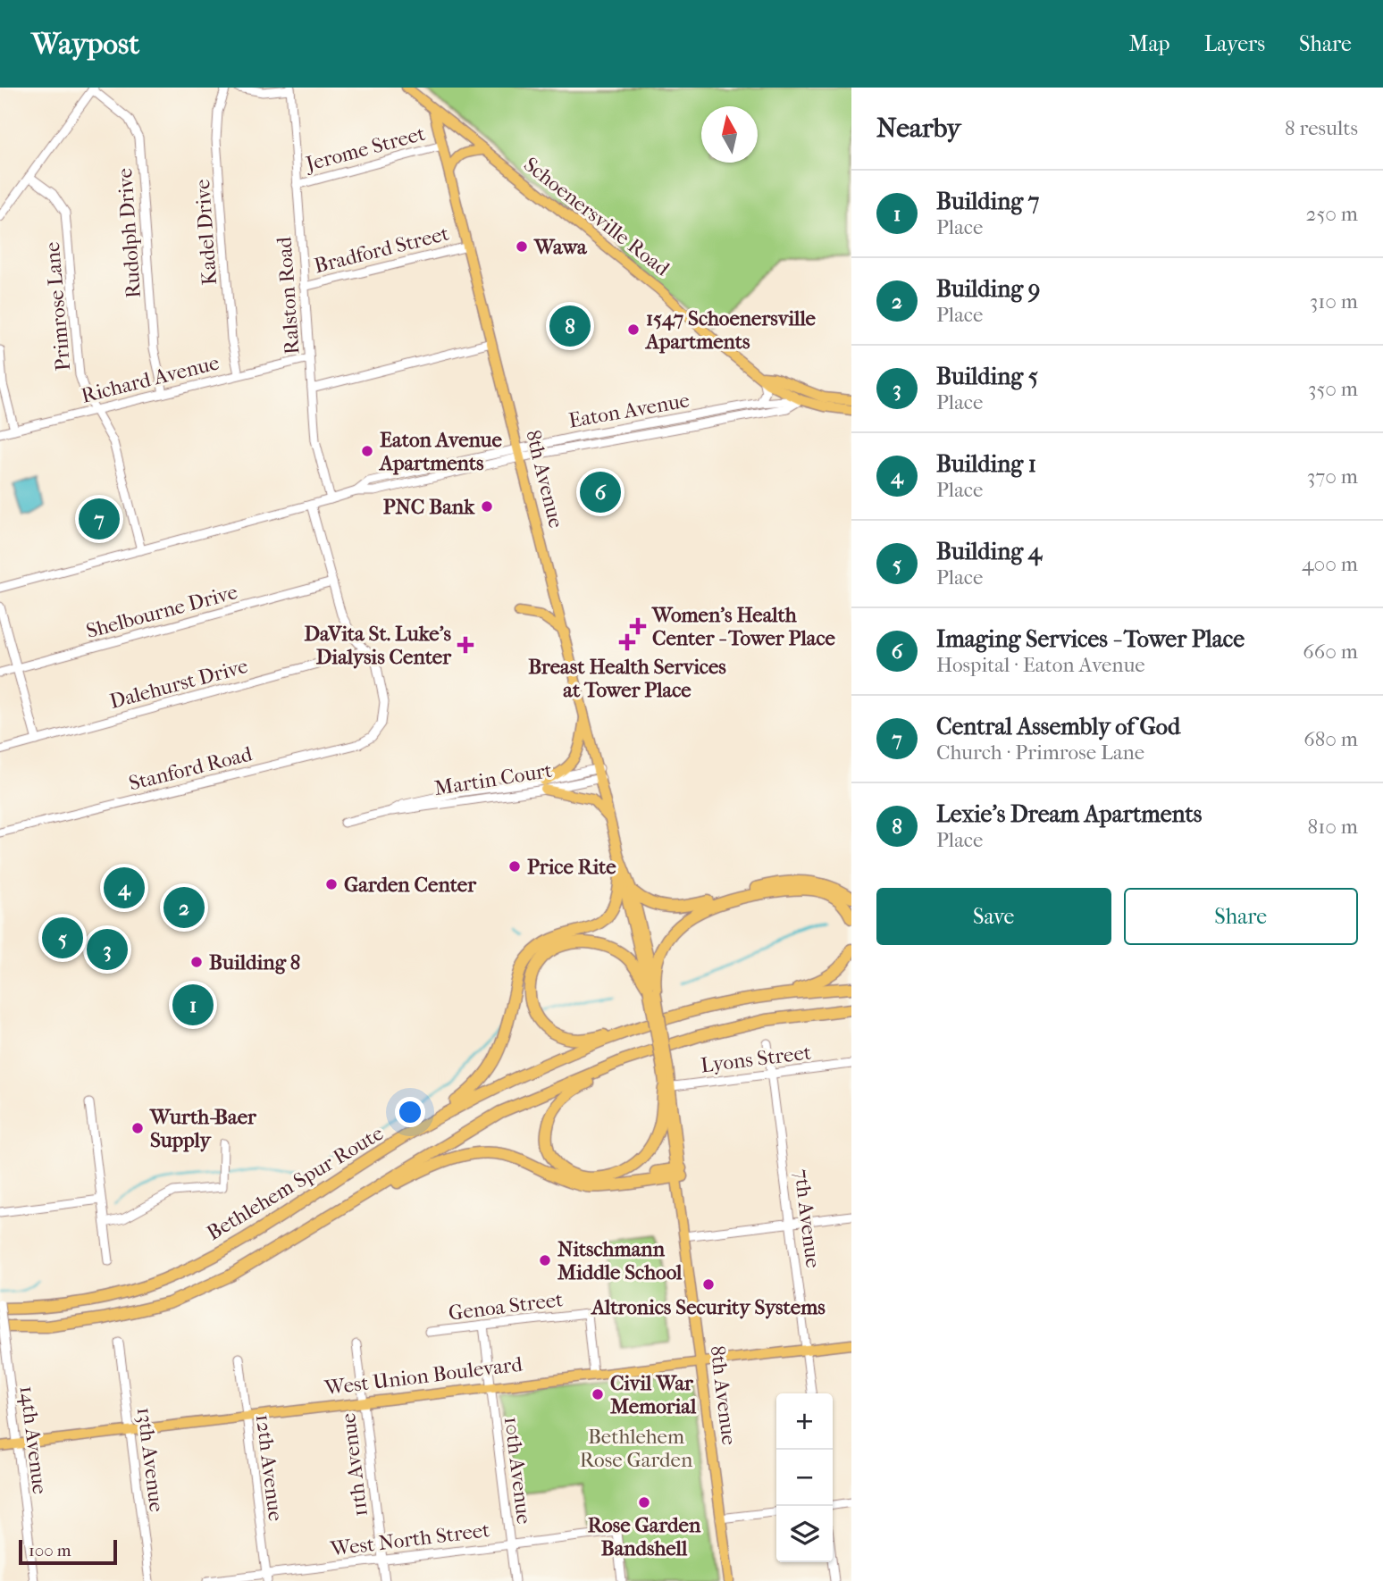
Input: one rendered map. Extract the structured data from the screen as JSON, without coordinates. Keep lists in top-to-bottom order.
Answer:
{
  "streets": {
    "highway": ["Bethlehem Spur Route"],
    "main road": ["Schoenersville Road", "8th Avenue", "West Union Boulevard"],
    "street": [
      "Jerome Street",
      "Kadel Drive",
      "Rudolph Drive",
      "Bradford Street",
      "Ralston Road",
      "Primrose Lane",
      "Richard Avenue",
      "Eaton Avenue",
      "Shelbourne Drive",
      "Dalehurst Drive",
      "Stanford Road",
      "Martin Court",
      "Lyons Street",
      "7th Avenue",
      "Genoa Street",
      "14th Avenue",
      "13th Avenue",
      "11th Avenue",
      "12th Avenue",
      "10th Avenue",
      "West North Street"
    ]
  },
  "crossings": [
    ["Jerome Street", "Ralston Road"],
    ["Jerome Street", "8th Avenue"],
    ["Schoenersville Road", "Eaton Avenue"],
    ["Schoenersville Road", "8th Avenue"],
    ["Kadel Drive", "Richard Avenue"],
    ["Rudolph Drive", "Richard Avenue"],
    ["Bradford Street", "Ralston Road"],
    ["Bradford Street", "8th Avenue"],
    ["Ralston Road", "Richard Avenue"],
    ["Ralston Road", "Eaton Avenue"],
    ["Primrose Lane", "Richard Avenue"],
    ["Primrose Lane", "Eaton Avenue"],
    ["Eaton Avenue", "8th Avenue"],
    ["8th Avenue", "Martin Court"],
    ["8th Avenue", "Lyons Street"],
    ["8th Avenue", "West Union Boulevard"],
    ["Dalehurst Drive", "Stanford Road"],
    ["Lyons Street", "7th Avenue"],
    ["7th Avenue", "West Union Boulevard"],
    ["Genoa Street", "West Union Boulevard"],
    ["Genoa Street", "10th Avenue"],
    ["West Union Boulevard", "14th Avenue"],
    ["West Union Boulevard", "13th Avenue"],
    ["West Union Boulevard", "11th Avenue"],
    ["West Union Boulevard", "12th Avenue"],
    ["West Union Boulevard", "10th Avenue"],
    ["11th Avenue", "West North Street"],
    ["12th Avenue", "West North Street"],
    ["10th Avenue", "West North Street"]
  ],
  "parks": ["Bethlehem Rose Garden"],
  "places": {
    "other": [
      "Wawa",
      "1547 Schoenersville Apartments",
      "Eaton Avenue Apartments",
      "PNC Bank",
      "Price Rite",
      "Garden Center",
      "Building 8",
      "Wurth-Baer Supply",
      "Nitschmann Middle School",
      "Altronics Security Systems",
      "Civil War Memorial",
      "Rose Garden Bandshell"
    ],
    "health": ["Women’s Health Center - Tower Place", "Breast Health Services at Tower Place", "DaVita St. Luke's Dialysis Center"]
  },
  "scale_bar": "100 m",
  "north": "top",
  "page": {
    "header": "Waypost",
    "nav": ["Map", "Layers", "Share"],
    "heading": ["Nearby", "8 results"],
    "list": [
      {
        "mark": "1",
        "name": "Building 7",
        "note": "Place",
        "value": "250 m"
      },
      {
        "mark": "2",
        "name": "Building 9",
        "note": "Place",
        "value": "310 m"
      },
      {
        "mark": "3",
        "name": "Building 5",
        "note": "Place",
        "value": "350 m"
      },
      {
        "mark": "4",
        "name": "Building 1",
        "note": "Place",
        "value": "370 m"
      },
      {
        "mark": "5",
        "name": "Building 4",
        "note": "Place",
        "value": "400 m"
      },
      {
        "mark": "6",
        "name": "Imaging Services - Tower Place",
        "note": "Hospital · Eaton Avenue",
        "value": "660 m"
      },
      {
        "mark": "7",
        "name": "Central Assembly of God",
        "note": "Church · Primrose Lane",
        "value": "680 m"
      },
      {
        "mark": "8",
        "name": "Lexie's Dream Apartments",
        "note": "Place",
        "value": "810 m"
      }
    ],
    "pins": [
      "8",
      "6",
      "7",
      "4",
      "2",
      "5",
      "3",
      "1"
    ],
    "buttons": ["Save", "Share"],
    "map_buttons": ["+", "−"],
    "scale": "100 m"
  }
}
